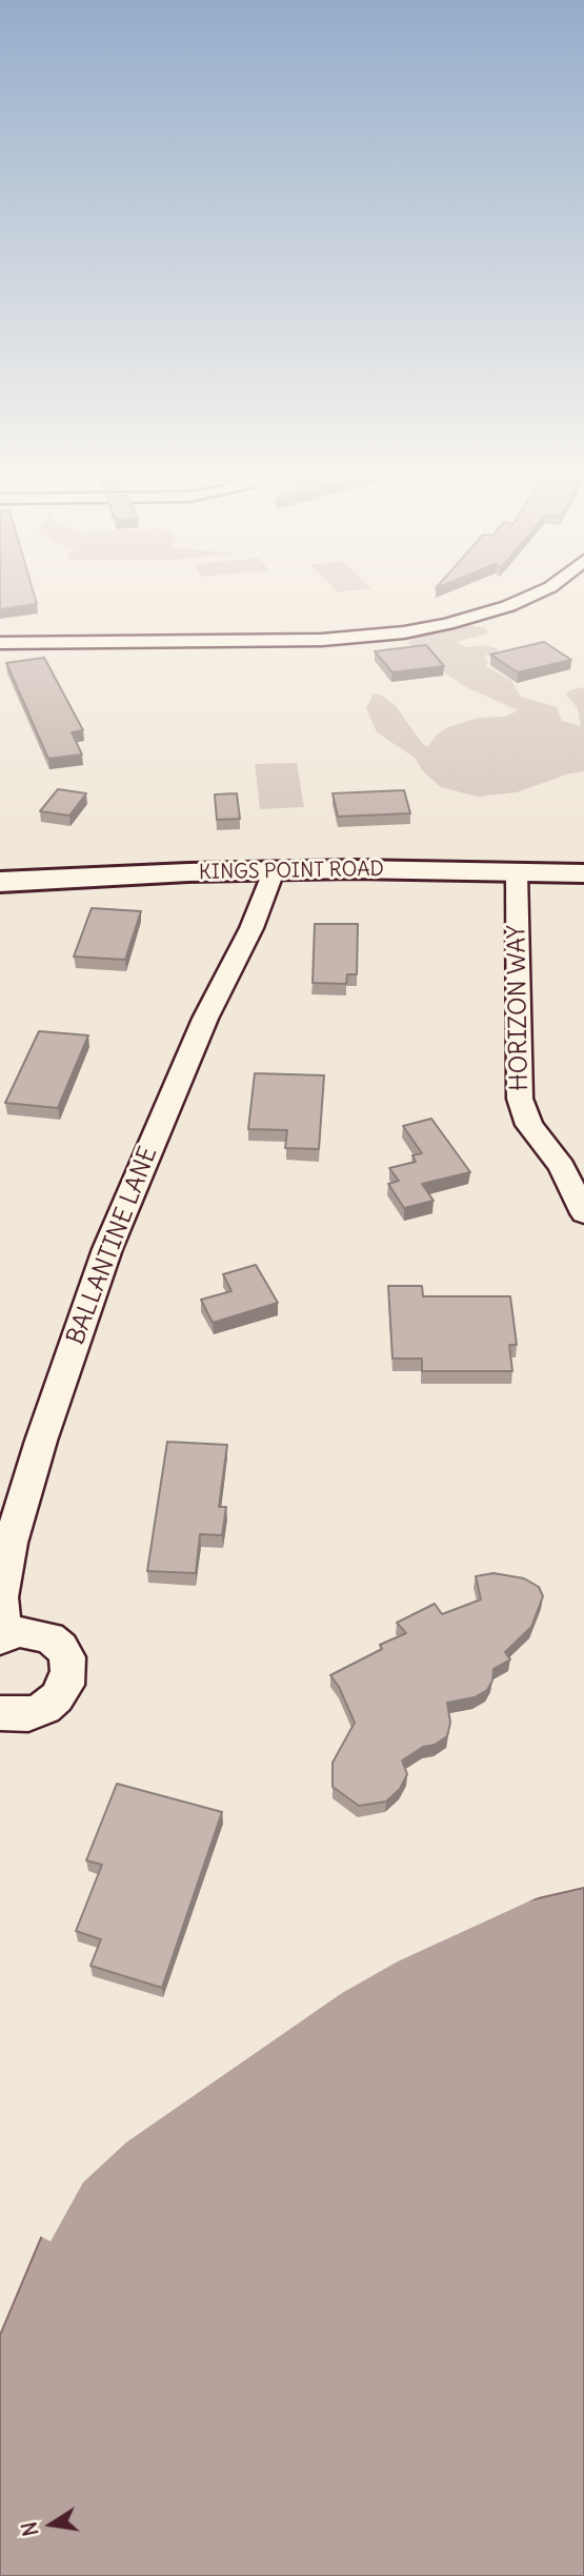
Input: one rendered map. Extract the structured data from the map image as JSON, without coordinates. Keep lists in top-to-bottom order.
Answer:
{
  "streets": {
    "main road": ["KINGS POINT ROAD"],
    "street": ["HORIZON WAY", "BALLANTINE LANE"]
  },
  "crossings": [
    ["KINGS POINT ROAD", "HORIZON WAY"],
    ["KINGS POINT ROAD", "BALLANTINE LANE"]
  ],
  "north": "left"
}
